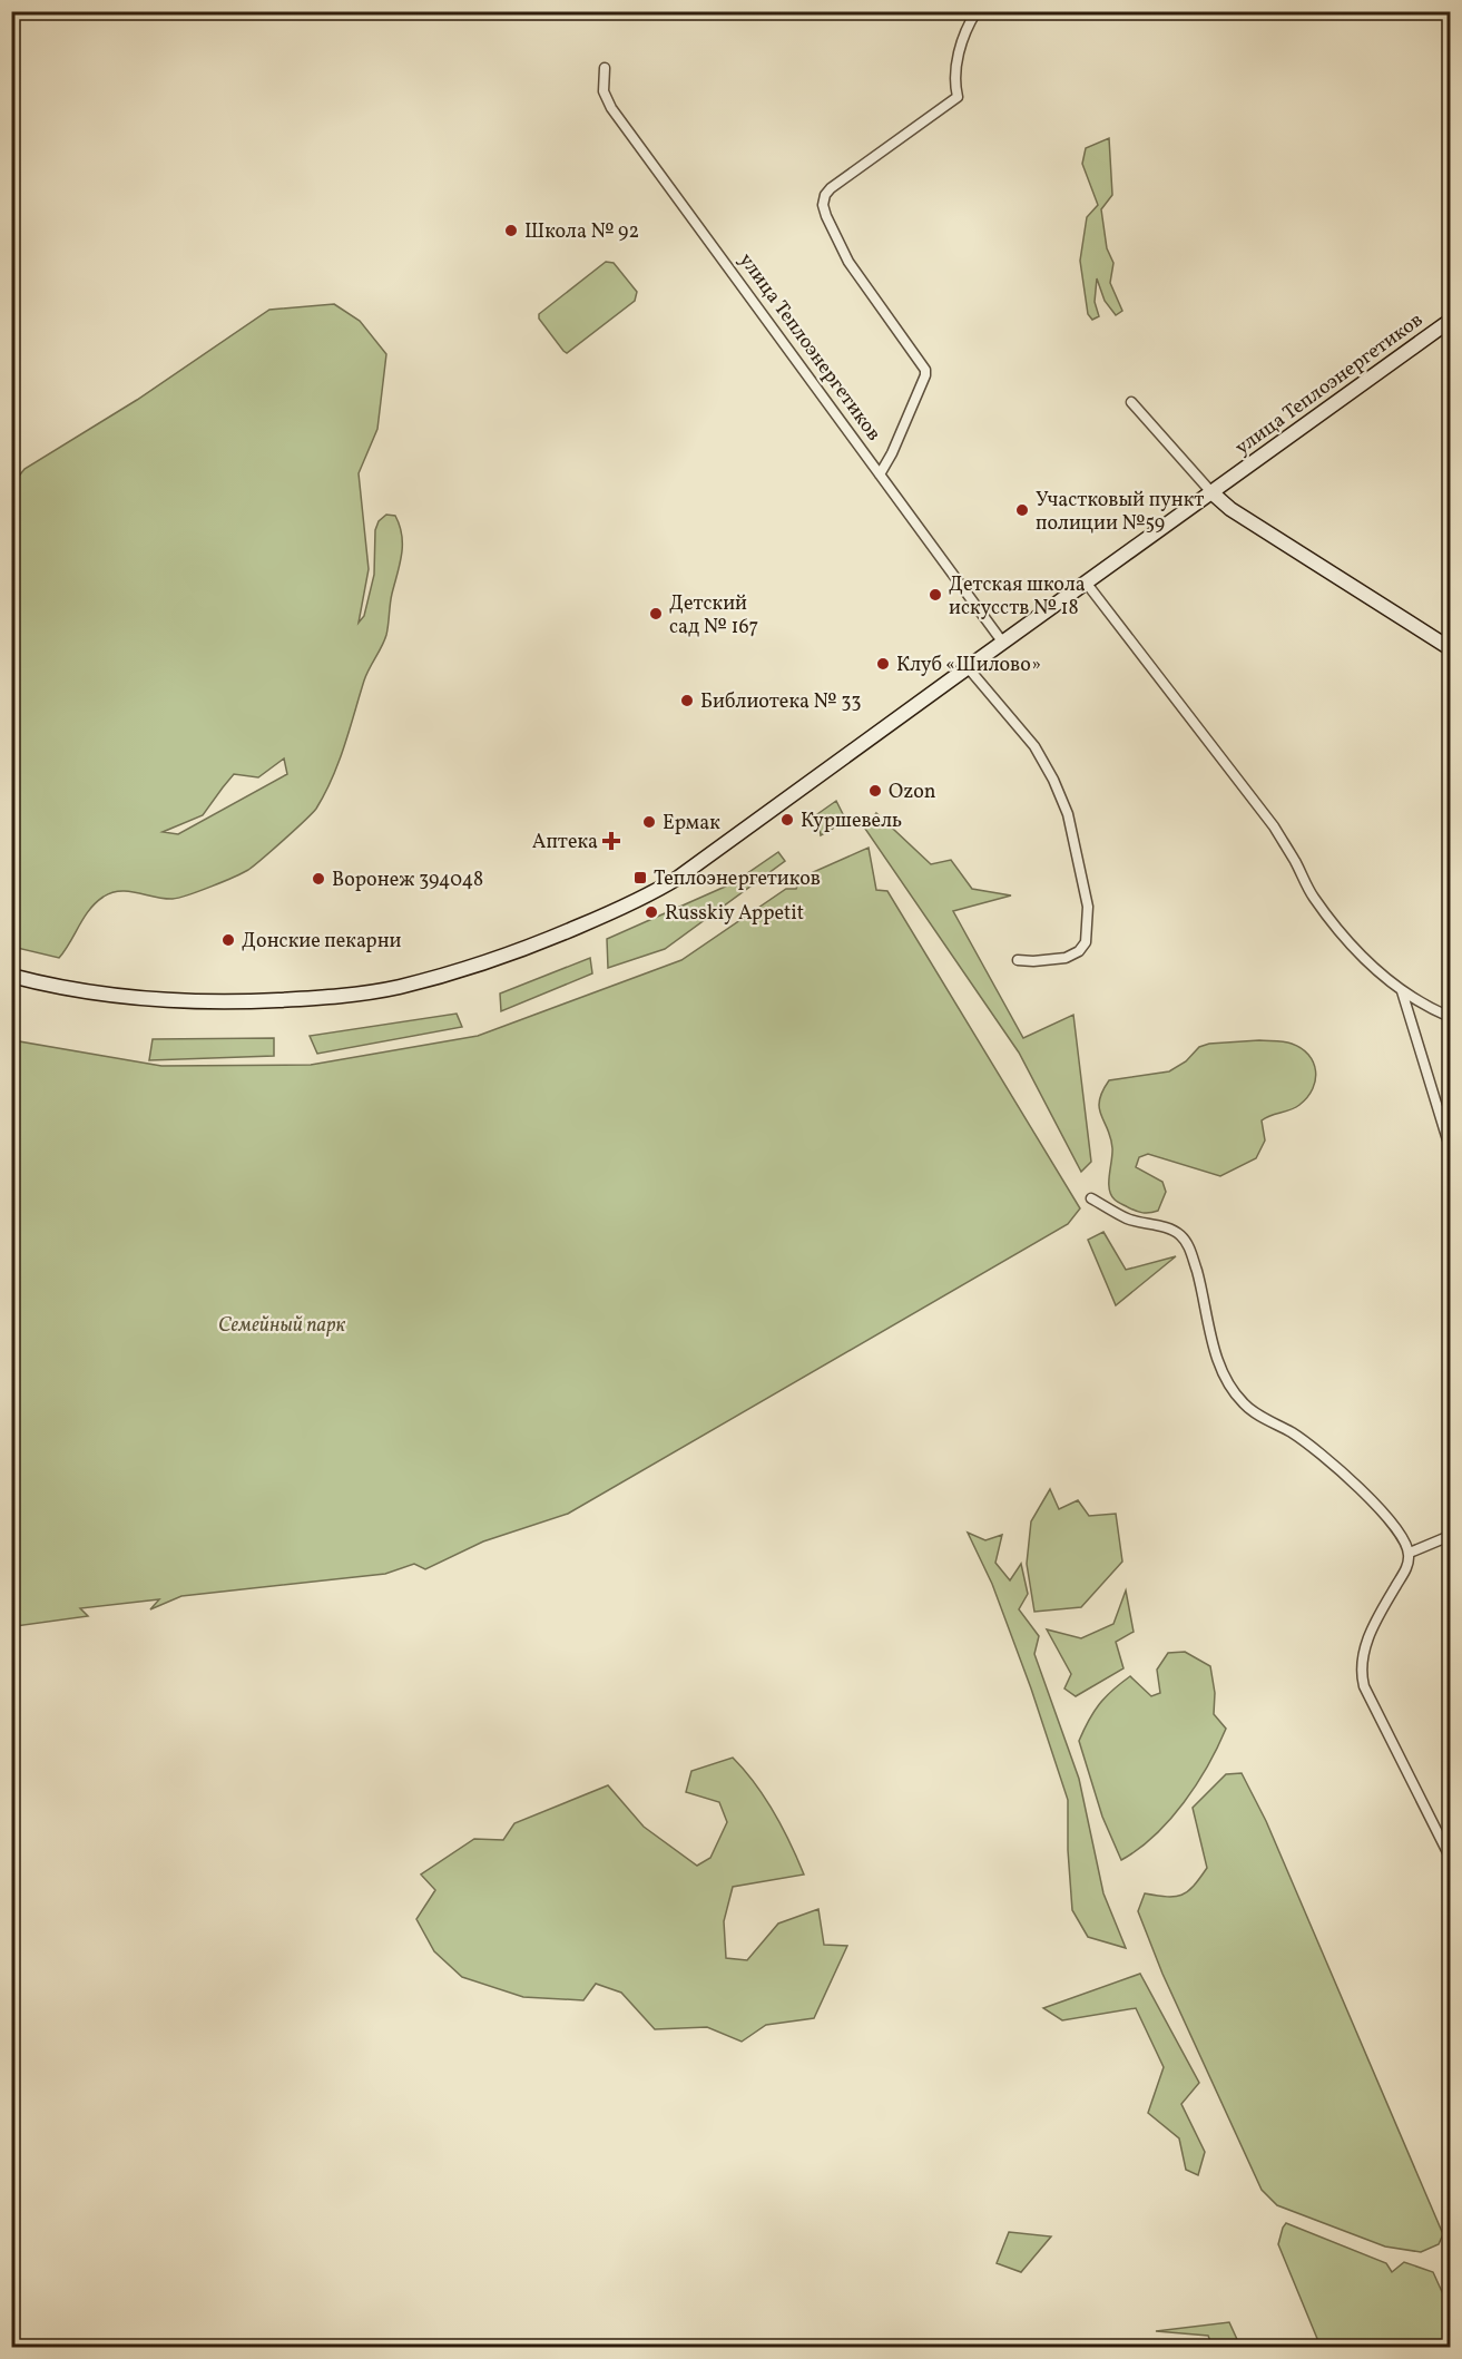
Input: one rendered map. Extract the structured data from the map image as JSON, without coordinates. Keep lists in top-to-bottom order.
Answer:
{
  "streets": {
    "street": ["улица Теплоэнергетиков"]
  },
  "parks": ["Семейный парк"],
  "places": {
    "other": [
      "Школа № 92",
      "Участковый пункт полиции №59",
      "Детская школа искусств № 18",
      "Детский сад № 167",
      "Клуб «Шилово»",
      "Библиотека № 33",
      "Ozon",
      "Куршевель",
      "Ермак",
      "Воронеж 394048",
      "Russkiy Appetit",
      "Донские пекарни"
    ],
    "health": ["Аптека"],
    "transit": ["Теплоэнергетиков"]
  }
}
